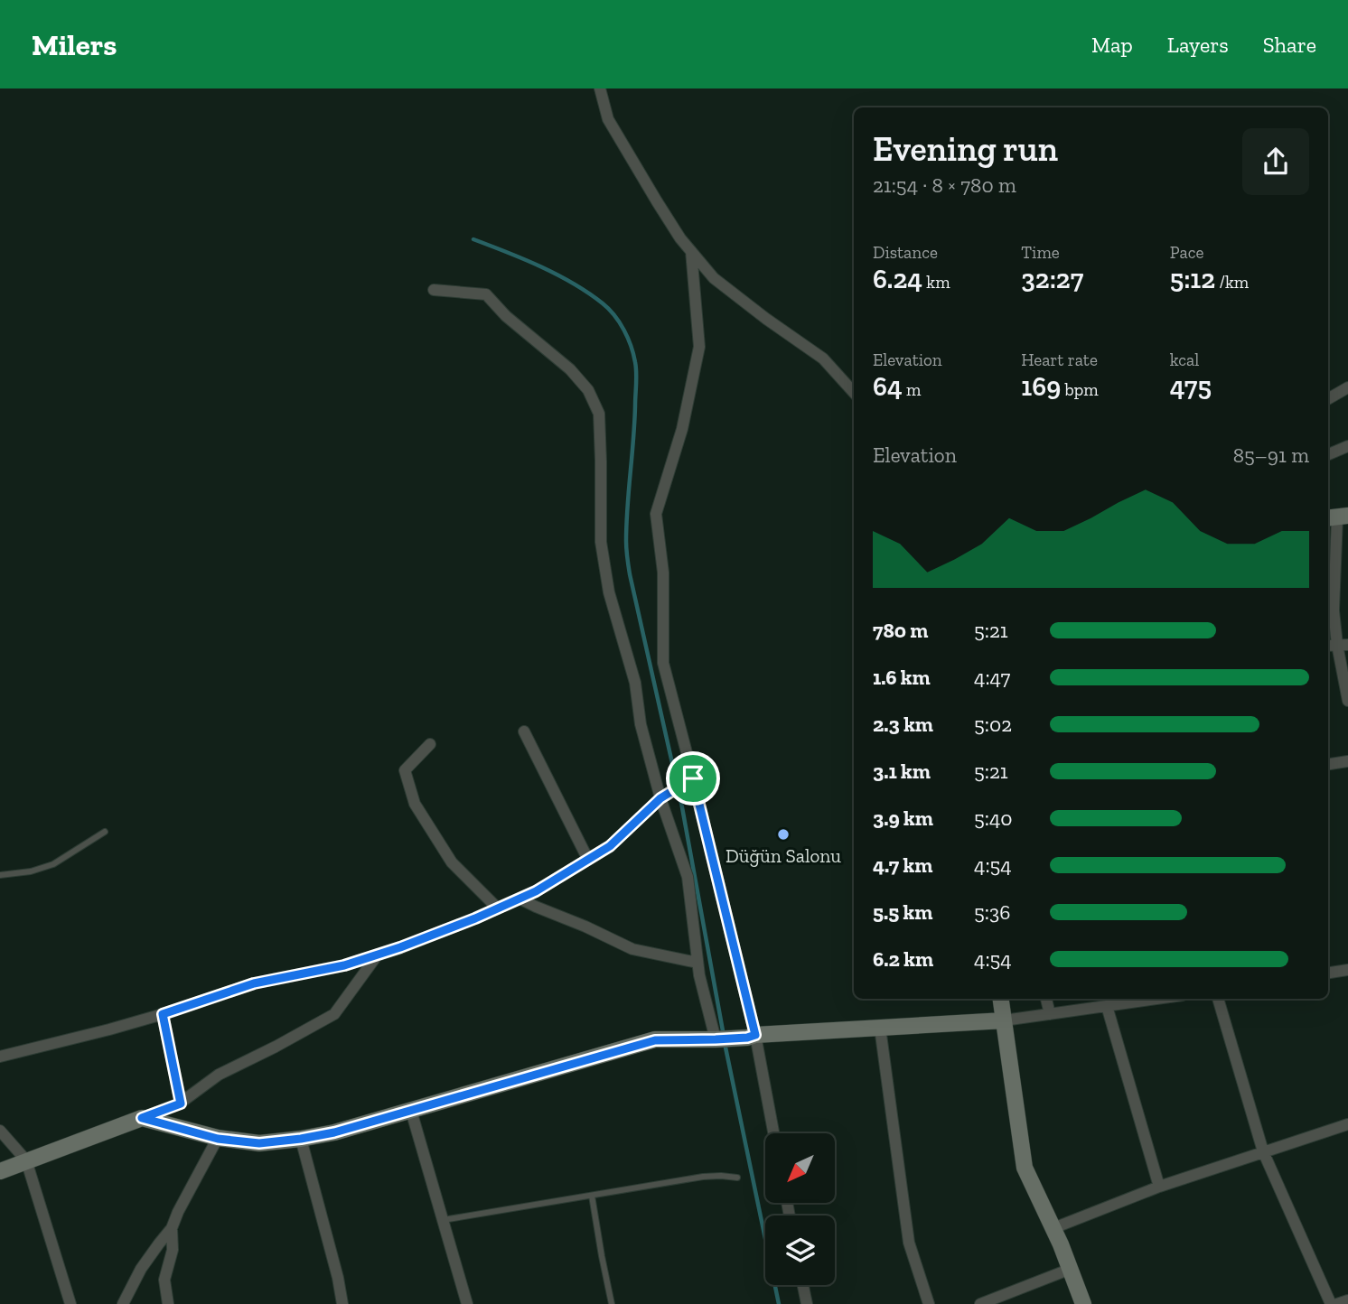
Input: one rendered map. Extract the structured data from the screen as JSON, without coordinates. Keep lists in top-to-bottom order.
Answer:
{
  "places": ["Düğün Salonu"],
  "north": "bottom left",
  "page": {
    "header": "Milers",
    "nav": ["Map", "Layers", "Share"],
    "heading": ["Evening run", "21:54 · 8 × 780 m"],
    "stats": [
      ["Distance", "6.24 km"],
      ["Time", "32:27"],
      ["Pace", "5:12 /km"],
      ["Elevation", "64 m"],
      ["Heart rate", "169 bpm"],
      ["kcal", "475"]
    ],
    "chart": ["Elevation", "85–91 m"],
    "list": [
      {
        "name": "780 m",
        "note": "5:21"
      },
      {
        "name": "1.6 km",
        "note": "4:47"
      },
      {
        "name": "2.3 km",
        "note": "5:02"
      },
      {
        "name": "3.1 km",
        "note": "5:21"
      },
      {
        "name": "3.9 km",
        "note": "5:40"
      },
      {
        "name": "4.7 km",
        "note": "4:54"
      },
      {
        "name": "5.5 km",
        "note": "5:36"
      },
      {
        "name": "6.2 km",
        "note": "4:54"
      }
    ]
  }
}
